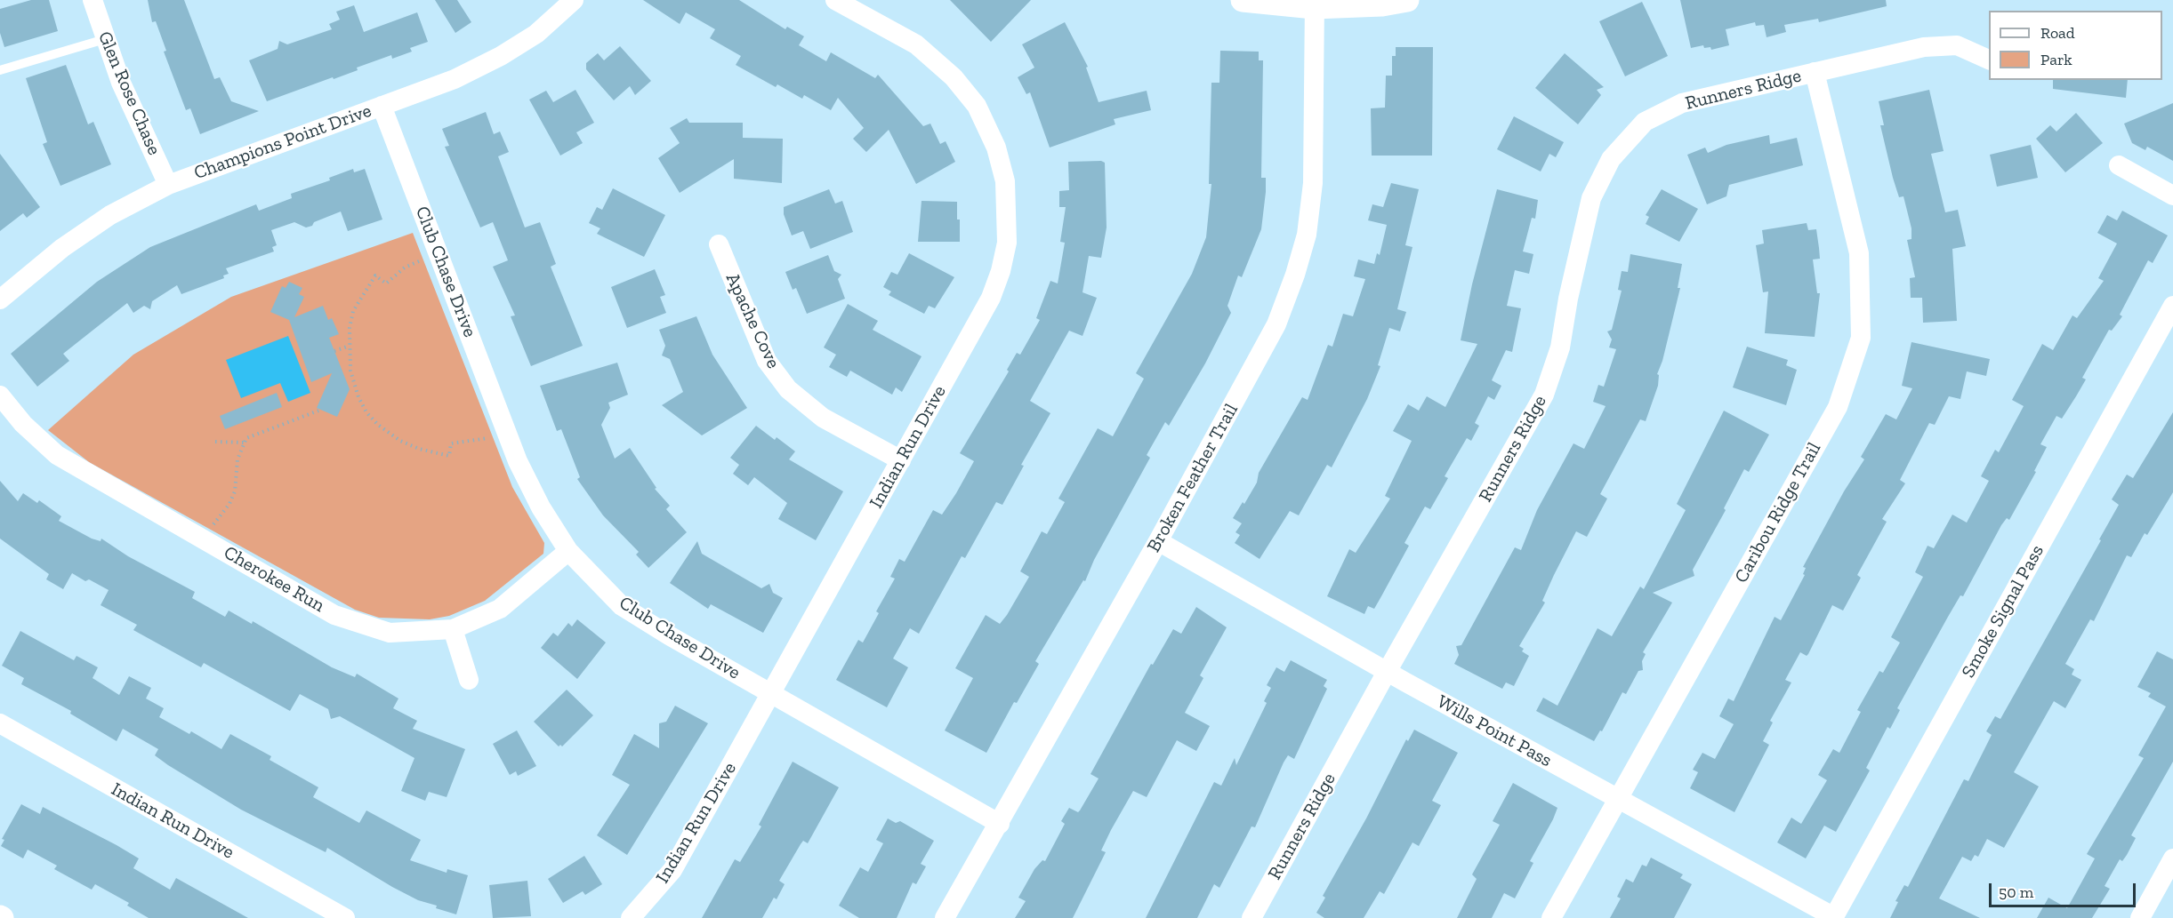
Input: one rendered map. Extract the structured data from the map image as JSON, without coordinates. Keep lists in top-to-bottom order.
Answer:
{
  "streets": {
    "street": [
      "Runners Ridge",
      "Glen Rose Chase",
      "Champions Point Drive",
      "Club Chase Drive",
      "Apache Cove",
      "Indian Run Drive",
      "Broken Feather Trail",
      "Caribou Ridge Trail",
      "Cherokee Run",
      "Smoke Signal Pass",
      "Wills Point Pass"
    ]
  },
  "crossings": [
    ["Runners Ridge", "Caribou Ridge Trail"],
    ["Runners Ridge", "Wills Point Pass"],
    ["Glen Rose Chase", "Champions Point Drive"],
    ["Champions Point Drive", "Club Chase Drive"],
    ["Club Chase Drive", "Indian Run Drive"],
    ["Club Chase Drive", "Broken Feather Trail"],
    ["Club Chase Drive", "Cherokee Run"],
    ["Apache Cove", "Indian Run Drive"],
    ["Broken Feather Trail", "Wills Point Pass"],
    ["Caribou Ridge Trail", "Wills Point Pass"],
    ["Smoke Signal Pass", "Wills Point Pass"]
  ],
  "legend": ["Road", "Park"],
  "scale_bar": "50 m"
}
